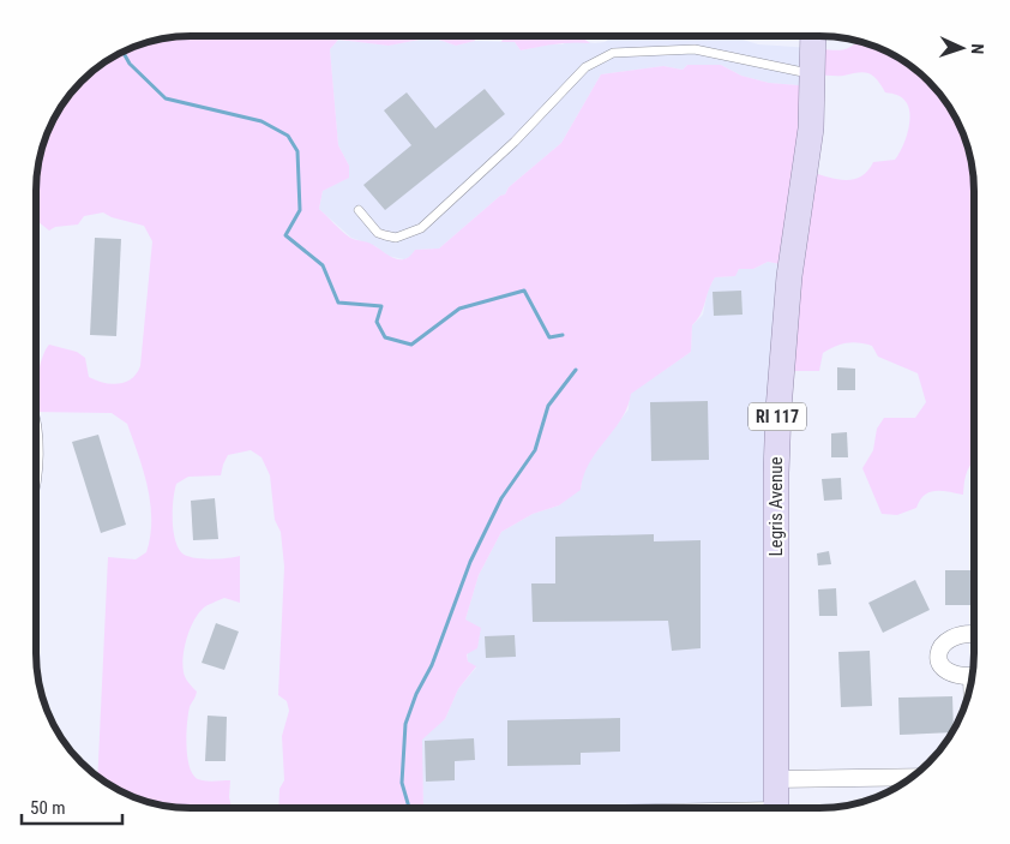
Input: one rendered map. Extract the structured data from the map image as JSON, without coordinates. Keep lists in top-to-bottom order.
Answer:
{
  "streets": {
    "main road": ["RI 117", "Legris Avenue"]
  },
  "scale_bar": "50 m",
  "north": "right"
}
